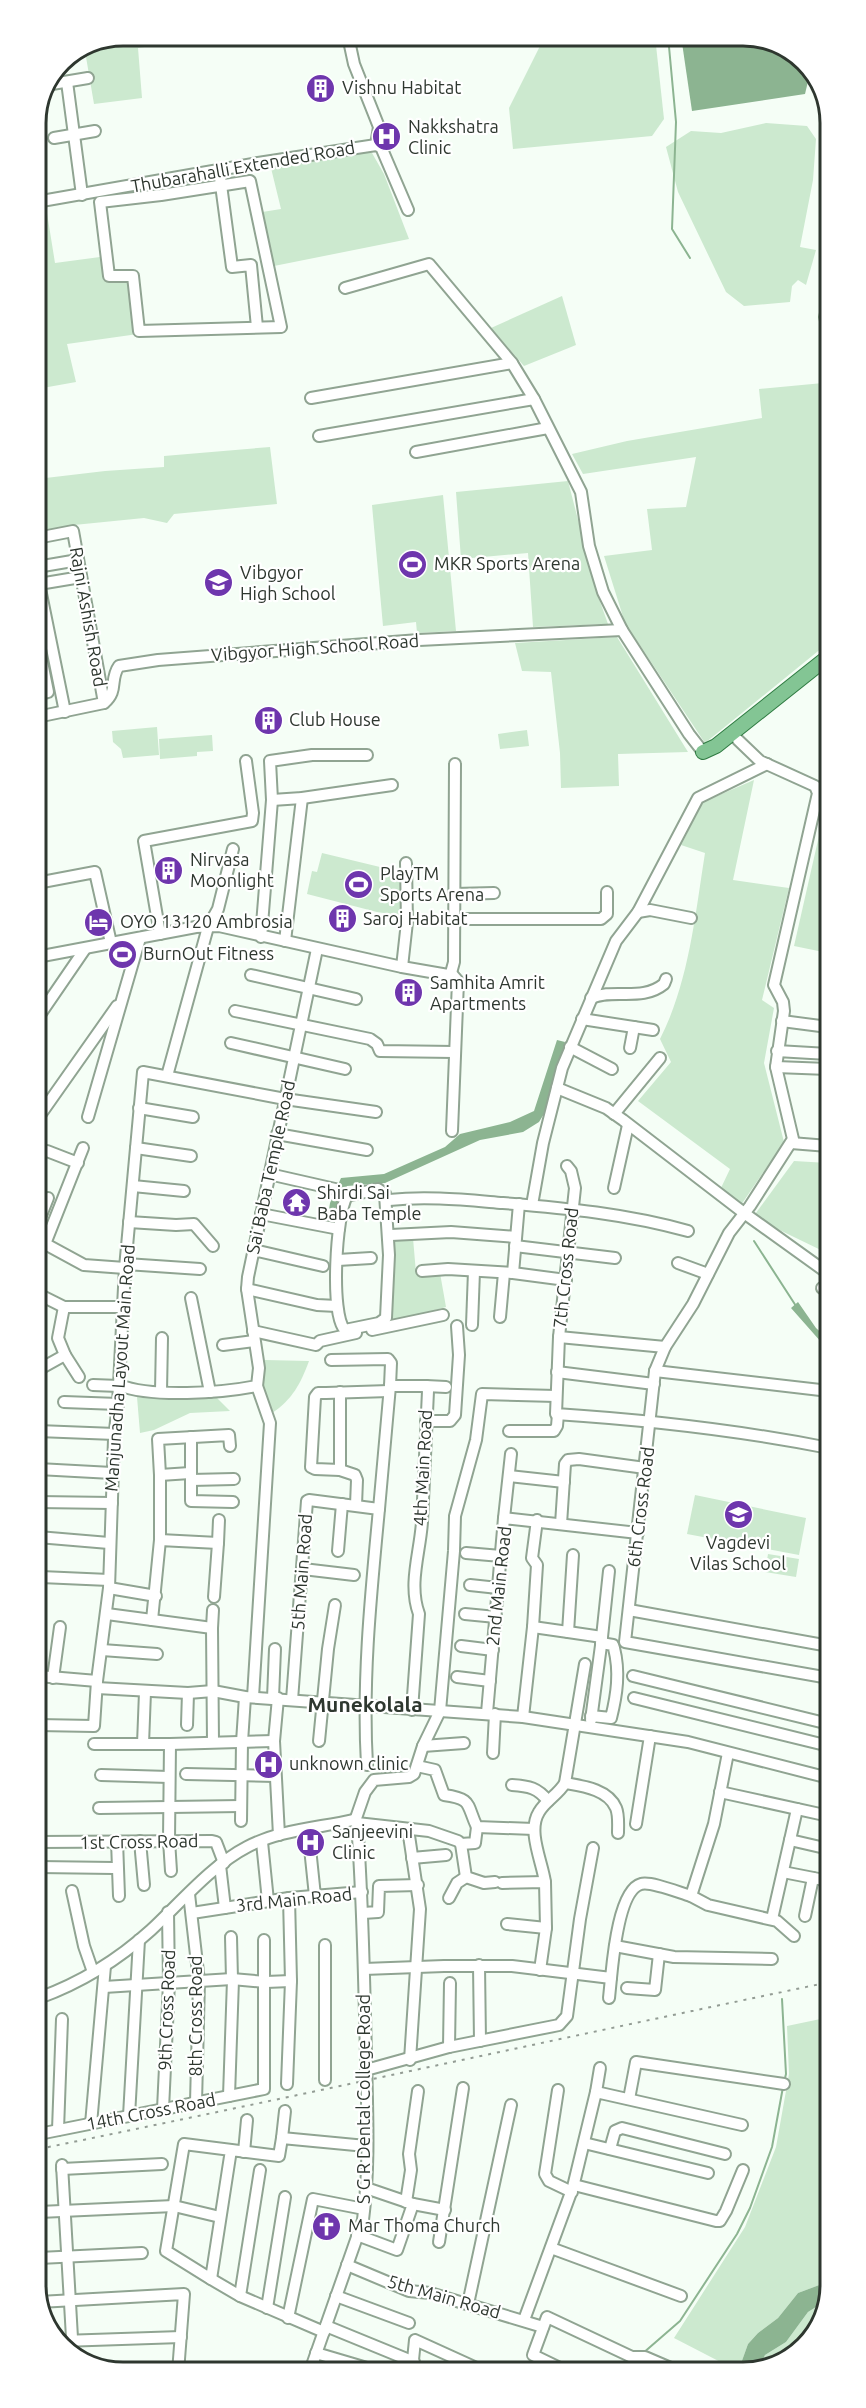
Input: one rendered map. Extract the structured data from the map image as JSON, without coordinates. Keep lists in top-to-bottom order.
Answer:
{
  "streets": {
    "street": [
      "Thubarahalli Extended Road",
      "Rajni Ashish Road",
      "Vibgyor High School Road",
      "Sai Baba Temple Road",
      "7th Cross Road",
      "Manjunadha Layout Main Road",
      "4th Main Road",
      "6th Cross Road",
      "5th Main Road",
      "2nd Main Road",
      "1st Cross Road",
      "3rd Main Road",
      "9th Cross Road",
      "8th Cross Road",
      "S G R Dental College Road",
      "14th Cross Road"
    ]
  },
  "crossings": [
    ["Rajni Ashish Road", "Vibgyor High School Road"],
    ["7th Cross Road", "6th Cross Road"],
    ["6th Cross Road", "2nd Main Road"],
    ["5th Main Road", "S G R Dental College Road"],
    ["3rd Main Road", "8th Cross Road"],
    ["3rd Main Road", "S G R Dental College Road"],
    ["9th Cross Road", "14th Cross Road"],
    ["8th Cross Road", "14th Cross Road"]
  ],
  "districts": ["Munekolala"],
  "places": {
    "building": [
      "Vishnu Habitat",
      "Club House",
      "Nirvasa Moonlight",
      "Saroj Habitat",
      "Samhita Amrit Apartments"
    ],
    "hospital": ["Nakkshatra Clinic", "unknown clinic", "Sanjeevini Clinic"],
    "sports": ["MKR Sports Arena", "PlayTM Sports Arena", "BurnOut Fitness"],
    "school or university": ["Vibgyor High School", "Vagdevi Vilas School"],
    "hotel": ["OYO 13120 Ambrosia"],
    "temple": ["Shirdi Sai Baba Temple"],
    "church": ["Mar Thoma Church"]
  }
}
